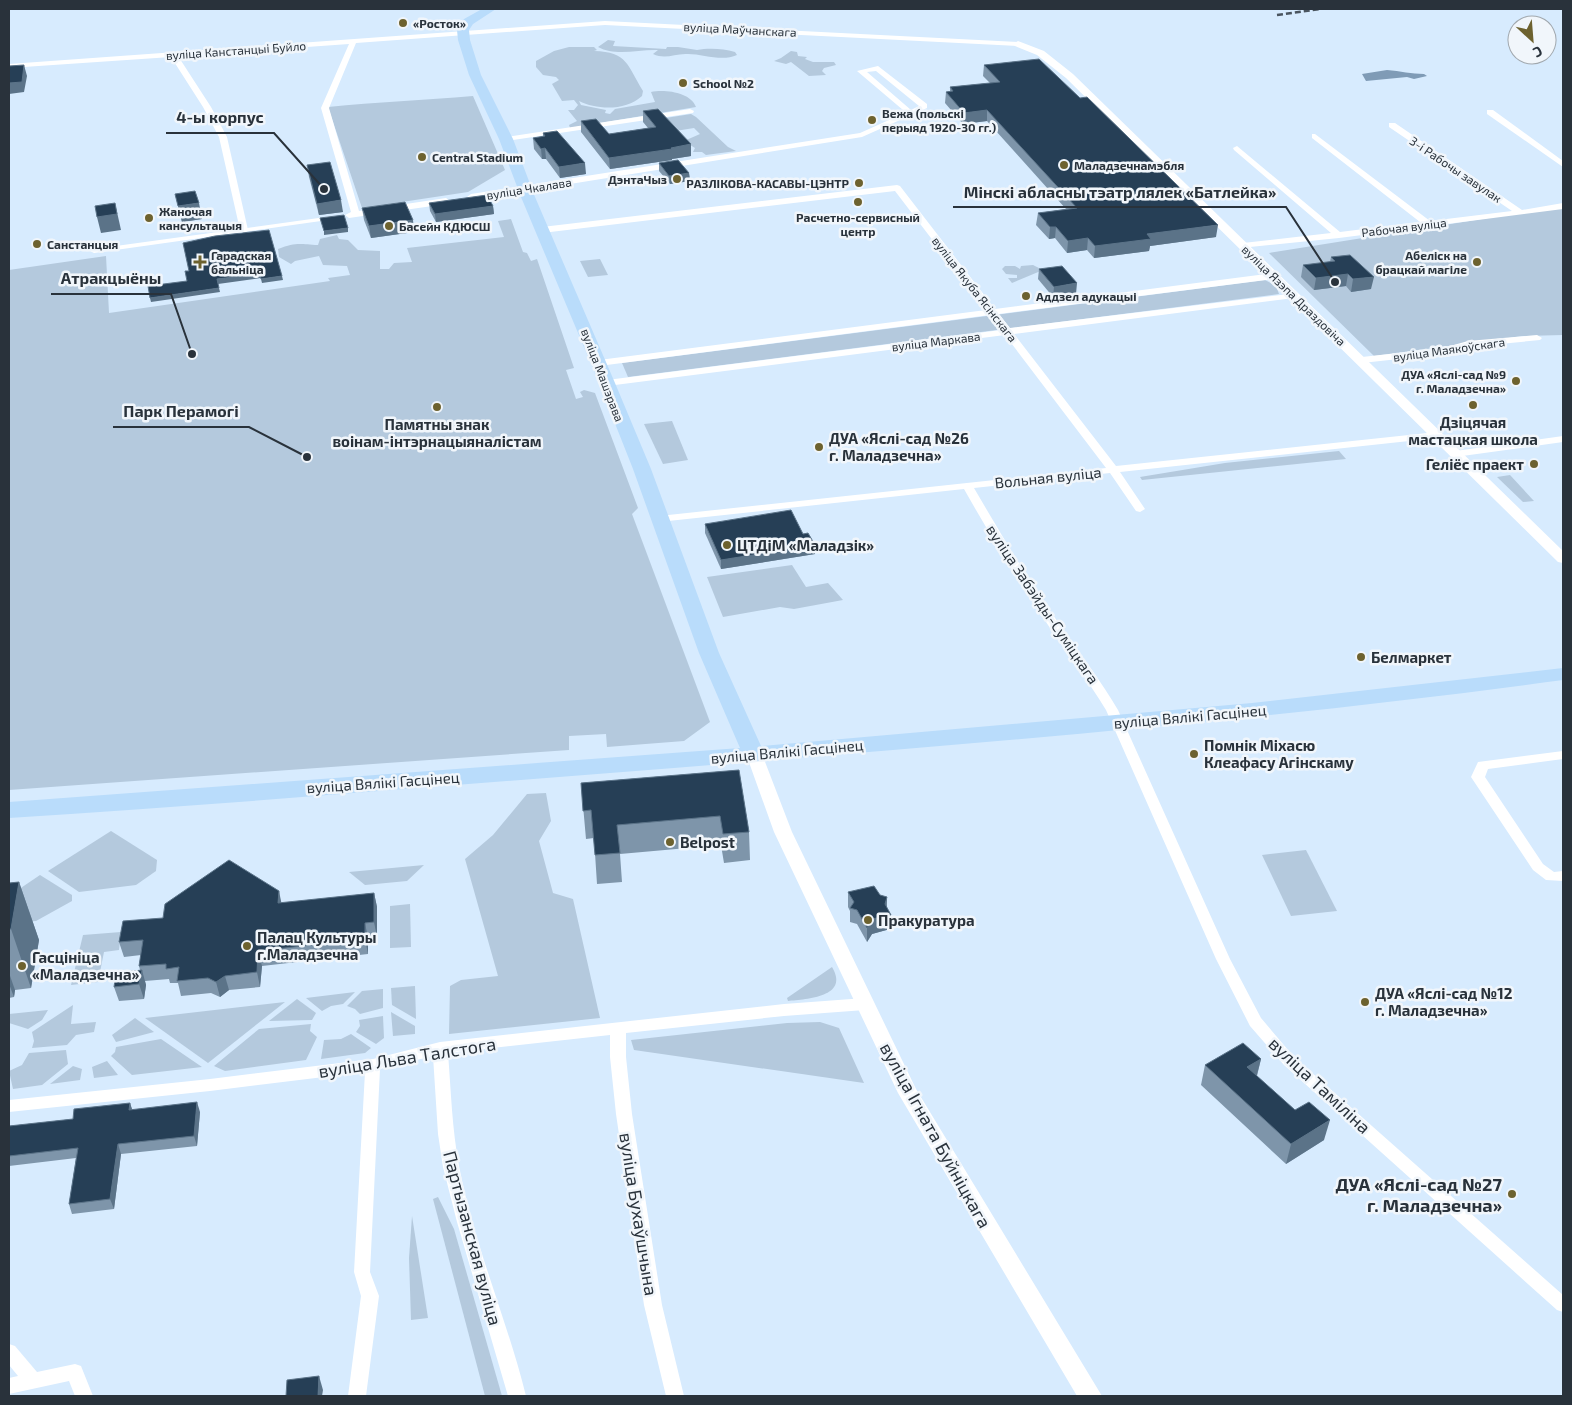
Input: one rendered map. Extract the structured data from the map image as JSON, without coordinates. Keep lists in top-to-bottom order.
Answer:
{
  "streets": {
    "main road": ["вуліца Машэрава", "вуліца Вялікі Гасцінец"],
    "street": [
      "вуліца Маўчанскага",
      "вуліца Канстанцыі Буйло",
      "3-і Рабочы завулак",
      "вуліца Чкалава",
      "Рабочая вуліца",
      "вуліца Якуба Ясінскага",
      "вуліца Язэпа Драздовіча",
      "вуліца Маркава",
      "вуліца Маякоўскага",
      "Вольная вуліца",
      "вуліца Забэйды-Суміцкага",
      "вуліца Льва Талстога",
      "вуліца Таміліна",
      "вуліца Ігната Буйніцкага",
      "вуліца Бухаўшчына",
      "Партызанская вуліца"
    ]
  },
  "crossings": [
    ["вуліца Маўчанскага", "вуліца Канстанцыі Буйло"],
    ["вуліца Маўчанскага", "вуліца Язэпа Драздовіча"],
    ["вуліца Маўчанскага", "вуліца Машэрава"],
    ["вуліца Канстанцыі Буйло", "вуліца Машэрава"],
    ["3-і Рабочы завулак", "Рабочая вуліца"],
    ["вуліца Чкалава", "вуліца Машэрава"],
    ["Рабочая вуліца", "вуліца Язэпа Драздовіча"],
    ["вуліца Якуба Ясінскага", "вуліца Маркава"],
    ["вуліца Якуба Ясінскага", "вуліца Машэрава"],
    ["вуліца Якуба Ясінскага", "Вольная вуліца"],
    ["вуліца Язэпа Драздовіча", "вуліца Маркава"],
    ["вуліца Язэпа Драздовіча", "вуліца Маякоўскага"],
    ["вуліца Язэпа Драздовіча", "Вольная вуліца"],
    ["вуліца Маркава", "вуліца Машэрава"],
    ["вуліца Машэрава", "Вольная вуліца"],
    ["вуліца Машэрава", "вуліца Вялікі Гасцінец"],
    ["вуліца Машэрава", "вуліца Ігната Буйніцкага"],
    ["Вольная вуліца", "вуліца Забэйды-Суміцкага"],
    ["вуліца Забэйды-Суміцкага", "вуліца Вялікі Гасцінец"],
    ["вуліца Забэйды-Суміцкага", "вуліца Таміліна"],
    ["вуліца Вялікі Гасцінец", "вуліца Таміліна"],
    ["вуліца Вялікі Гасцінец", "вуліца Ігната Буйніцкага"],
    ["вуліца Льва Талстога", "вуліца Ігната Буйніцкага"],
    ["вуліца Льва Талстога", "вуліца Бухаўшчына"],
    ["вуліца Льва Талстога", "Партызанская вуліца"]
  ],
  "places": {
    "other": [
      "«Росток»",
      "School №2",
      "Вежа (польскі перыяд 1920-30 гг.)",
      "Central Stadium",
      "Маладзечнамэбля",
      "ДэнтаЧыз",
      "РАЗЛІКОВА-КАСАВЫ-ЦЭНТР",
      "4-ы корпус",
      "Расчетно-сервисный центр",
      "Жаночая кансультацыя",
      "Басейн КДЮСШ",
      "Санстанцыя",
      "Абеліск на брацкай магіле",
      "Мінскі абласны тэатр лялек «Батлейка»",
      "Аддзел адукацыі",
      "Атракцыёны",
      "ДУА «Яслі-сад №9 г. Маладзечна»",
      "Дзіцячая мастацкая школа",
      "Памятны знак воінам-інтэрнацыяналістам",
      "ДУА «Яслі-сад №26 г. Маладзечна»",
      "Парк Перамогі",
      "Геліёс праект",
      "ЦТДіМ «Маладзік»",
      "Белмаркет",
      "Помнік Міхасю Клеафасу Агінскаму",
      "Belpost",
      "Пракуратура",
      "Палац Культуры г.Маладзечна",
      "Гасцініца «Маладзечна»",
      "ДУА «Яслі-сад №12 г. Маладзечна»",
      "ДУА «Яслі-сад №27 г. Маладзечна»"
    ],
    "health": ["Гарадская бальніца"]
  },
  "north": "bottom right"
}
